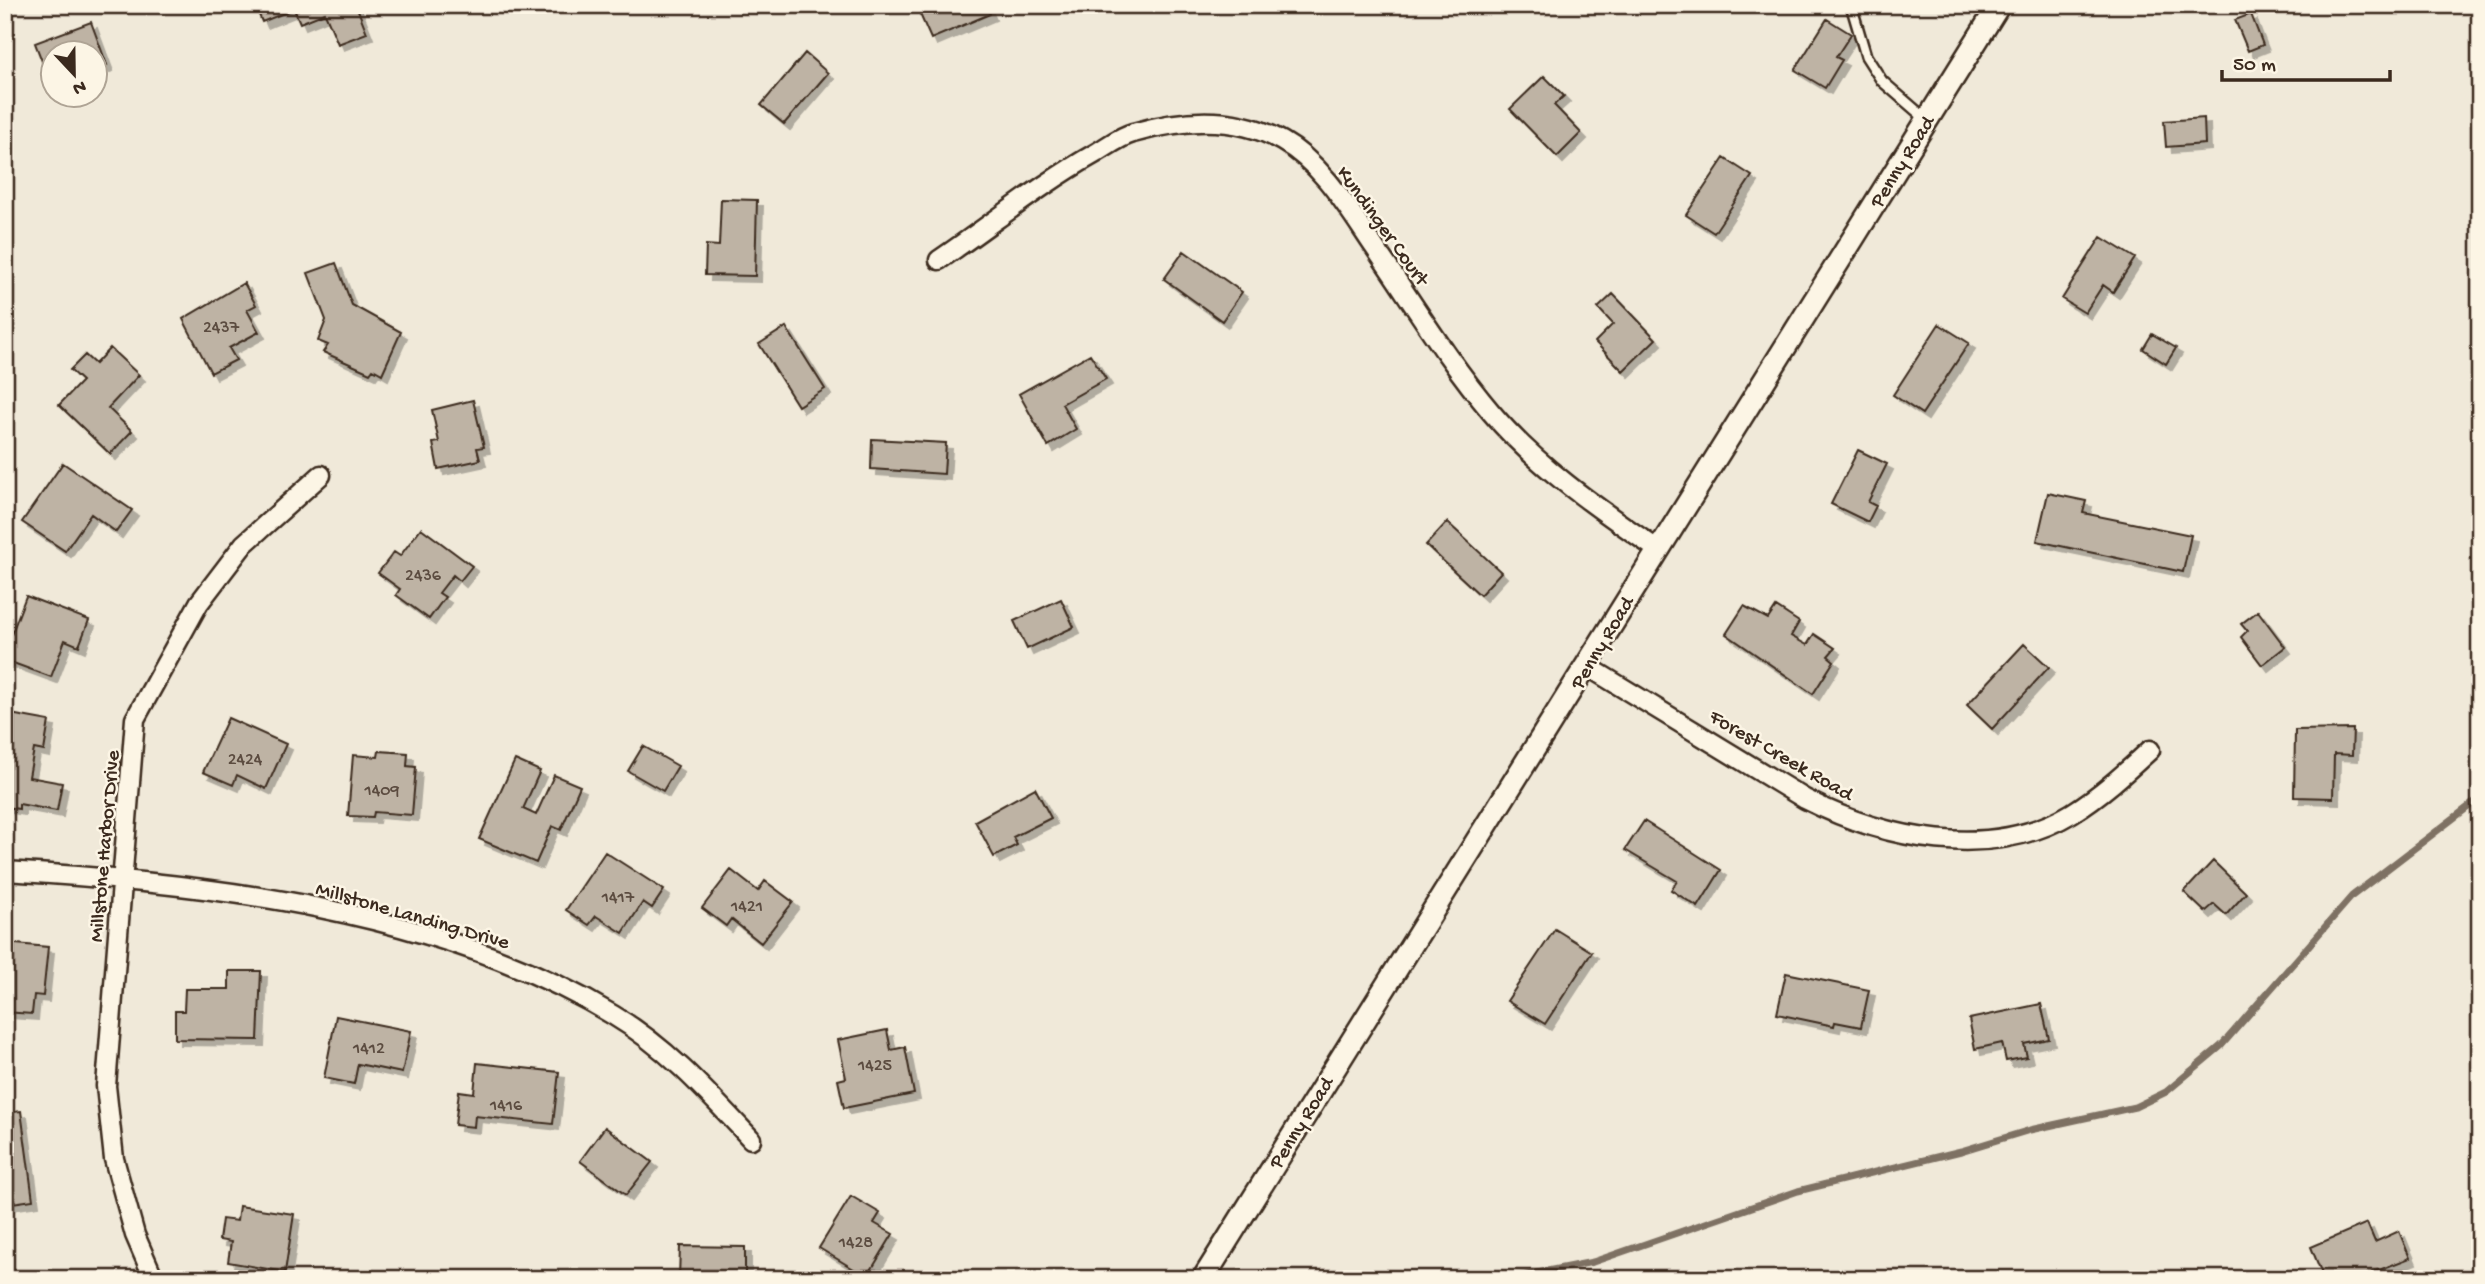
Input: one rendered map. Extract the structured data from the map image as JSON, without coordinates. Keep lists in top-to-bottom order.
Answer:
{
  "streets": {
    "street": [
      "Penny Road",
      "Kundinger Court",
      "Forest Creek Road",
      "Millstone Harbor Drive",
      "Millstone Landing Drive"
    ]
  },
  "crossings": [
    ["Penny Road", "Kundinger Court"],
    ["Penny Road", "Forest Creek Road"],
    ["Millstone Harbor Drive", "Millstone Landing Drive"]
  ],
  "house_numbers": [
    "2437",
    "2436",
    "2424",
    "1409",
    "1417",
    "1421",
    "1412",
    "1425",
    "1416",
    "1428"
  ],
  "scale_bar": "50 m",
  "north": "bottom"
}
